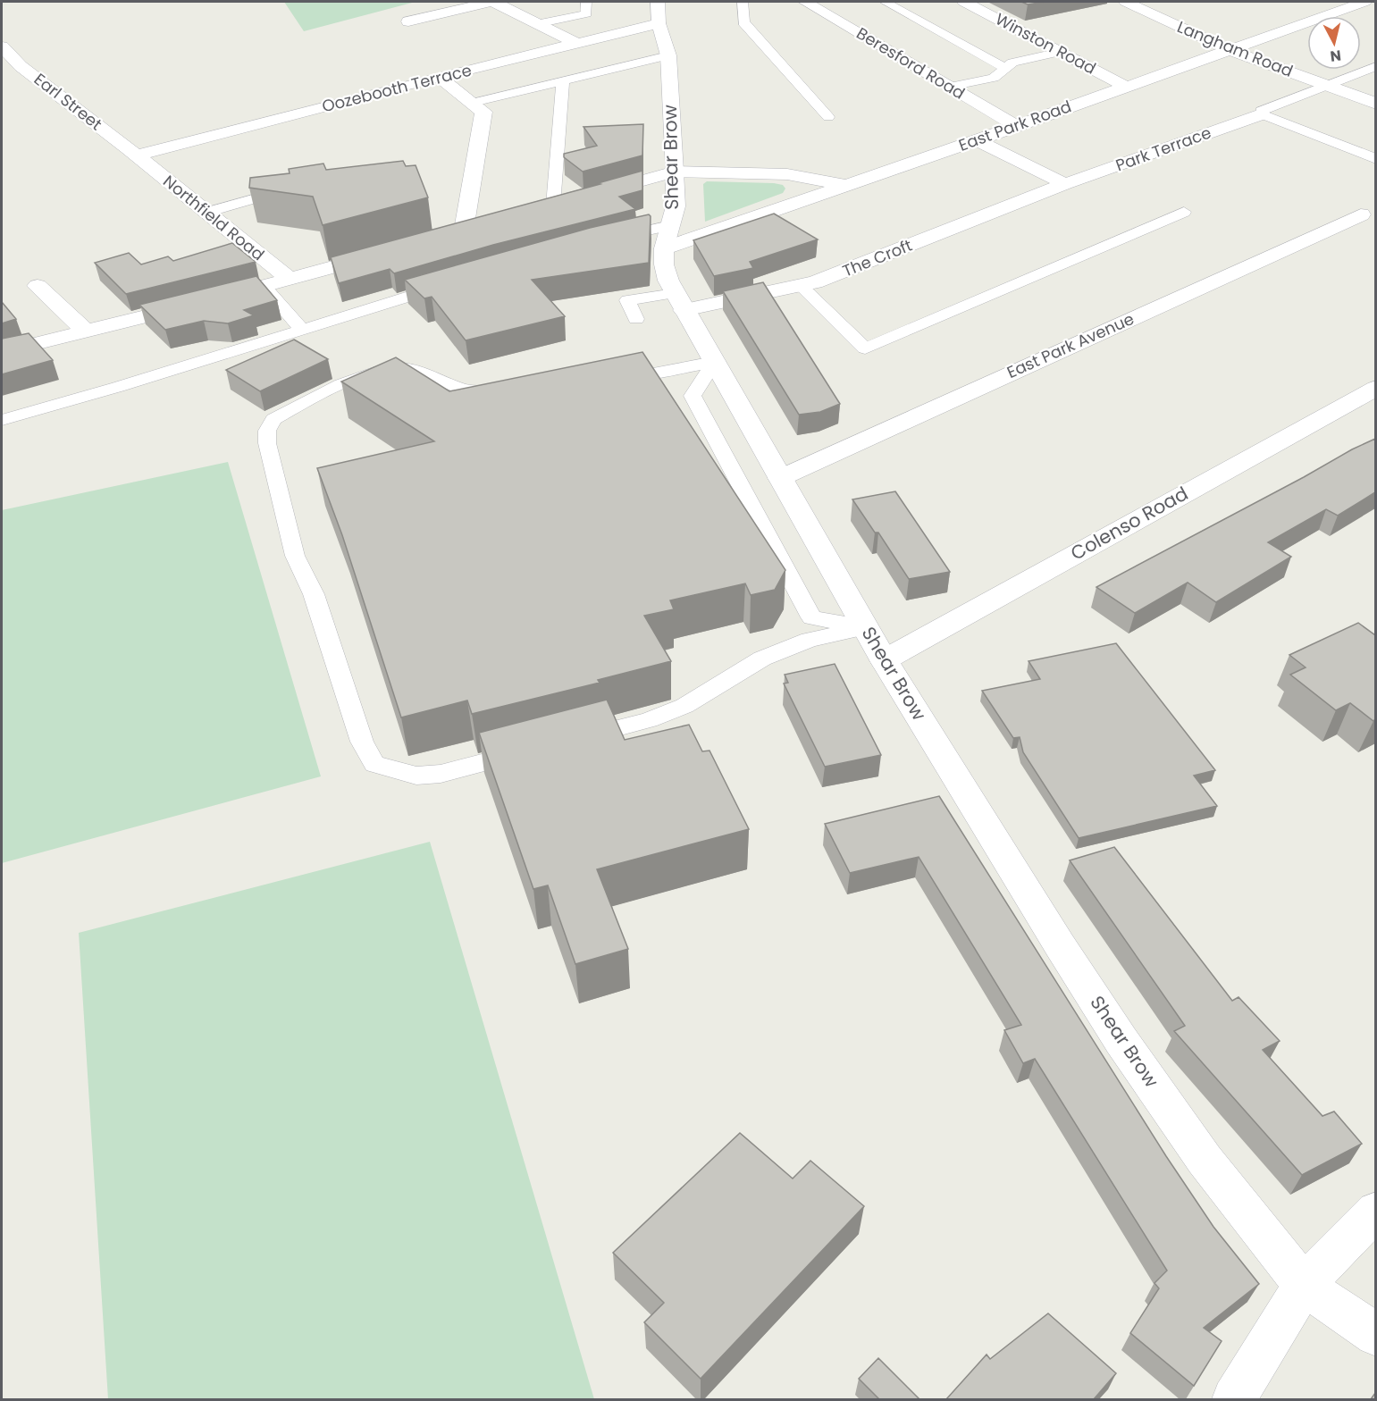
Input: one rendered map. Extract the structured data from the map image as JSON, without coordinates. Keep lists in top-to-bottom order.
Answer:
{
  "streets": {
    "street": [
      "Winston Road",
      "Langham Road",
      "Beresford Road",
      "Oozebooth Terrace",
      "Earl Street",
      "East Park Road",
      "Park Terrace",
      "Shear Brow",
      "Northfield Road",
      "The Croft",
      "East Park Avenue",
      "Colenso Road"
    ]
  },
  "crossings": [
    ["Winston Road", "East Park Road"],
    ["Langham Road", "East Park Road"],
    ["Beresford Road", "East Park Road"],
    ["Oozebooth Terrace", "Earl Street"],
    ["Oozebooth Terrace", "Shear Brow"],
    ["Oozebooth Terrace", "Northfield Road"],
    ["Earl Street", "Northfield Road"],
    ["East Park Road", "Shear Brow"],
    ["Park Terrace", "The Croft"],
    ["Shear Brow", "The Croft"],
    ["Shear Brow", "East Park Avenue"],
    ["Shear Brow", "Colenso Road"]
  ],
  "north": "bottom"
}
